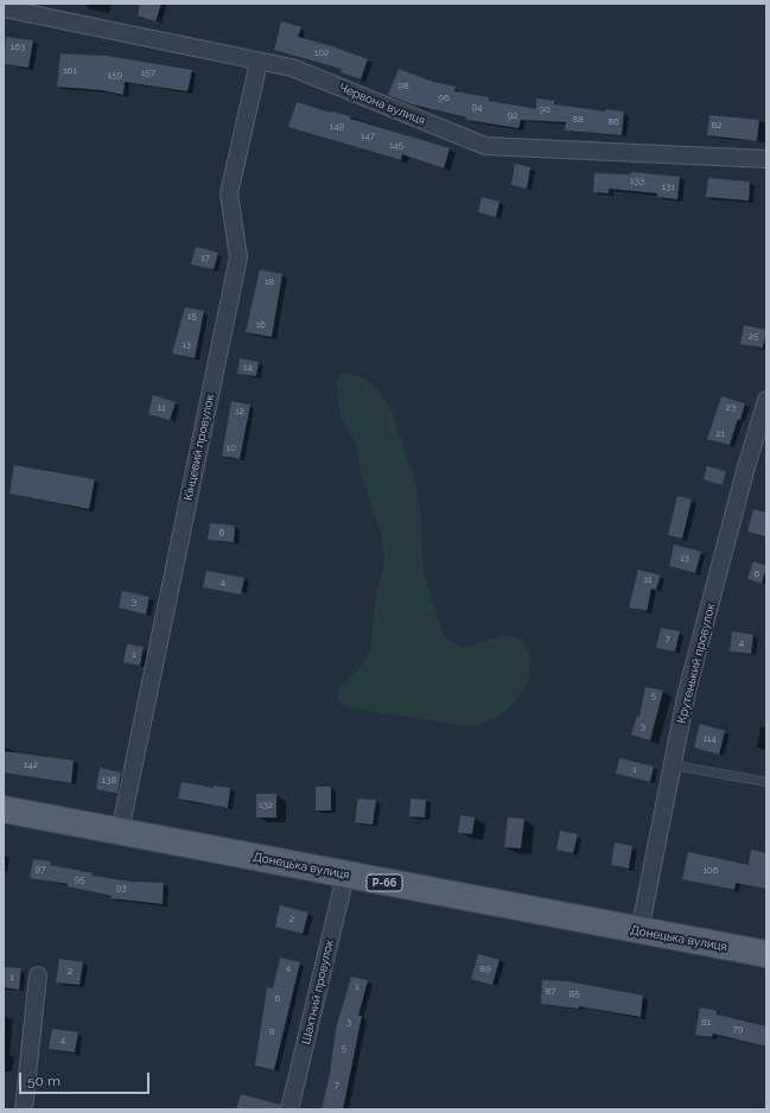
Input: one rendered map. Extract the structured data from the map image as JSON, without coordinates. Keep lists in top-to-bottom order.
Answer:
{
  "streets": {
    "main road": ["Донецька вулиця", "Р-66"],
    "street": [
      "Червона вулиця",
      "Кінцевий провулок",
      "Крутенький провулок",
      "Шахтний провулок"
    ]
  },
  "crossings": [
    ["Червона вулиця", "Кінцевий провулок"],
    ["Кінцевий провулок", "Донецька вулиця"],
    ["Крутенький провулок", "Донецька вулиця"],
    ["Донецька вулиця", "Шахтний провулок"]
  ],
  "house_numbers": [
    "163",
    "102",
    "161",
    "157",
    "159",
    "98",
    "96",
    "94",
    "90",
    "92",
    "88",
    "86",
    "82",
    "149",
    "147",
    "145",
    "133",
    "131",
    "17",
    "18",
    "15",
    "16",
    "25",
    "13",
    "14",
    "11",
    "23",
    "12",
    "21",
    "10",
    "6",
    "13",
    "6",
    "11",
    "4",
    "3",
    "7",
    "4",
    "1",
    "5",
    "3",
    "114",
    "142",
    "1",
    "138",
    "132",
    "97",
    "106",
    "95",
    "93",
    "2",
    "4",
    "89",
    "2",
    "1",
    "1",
    "87",
    "85",
    "6",
    "3",
    "81",
    "79",
    "8",
    "4",
    "5",
    "7"
  ],
  "scale_bar": "50 m"
}
